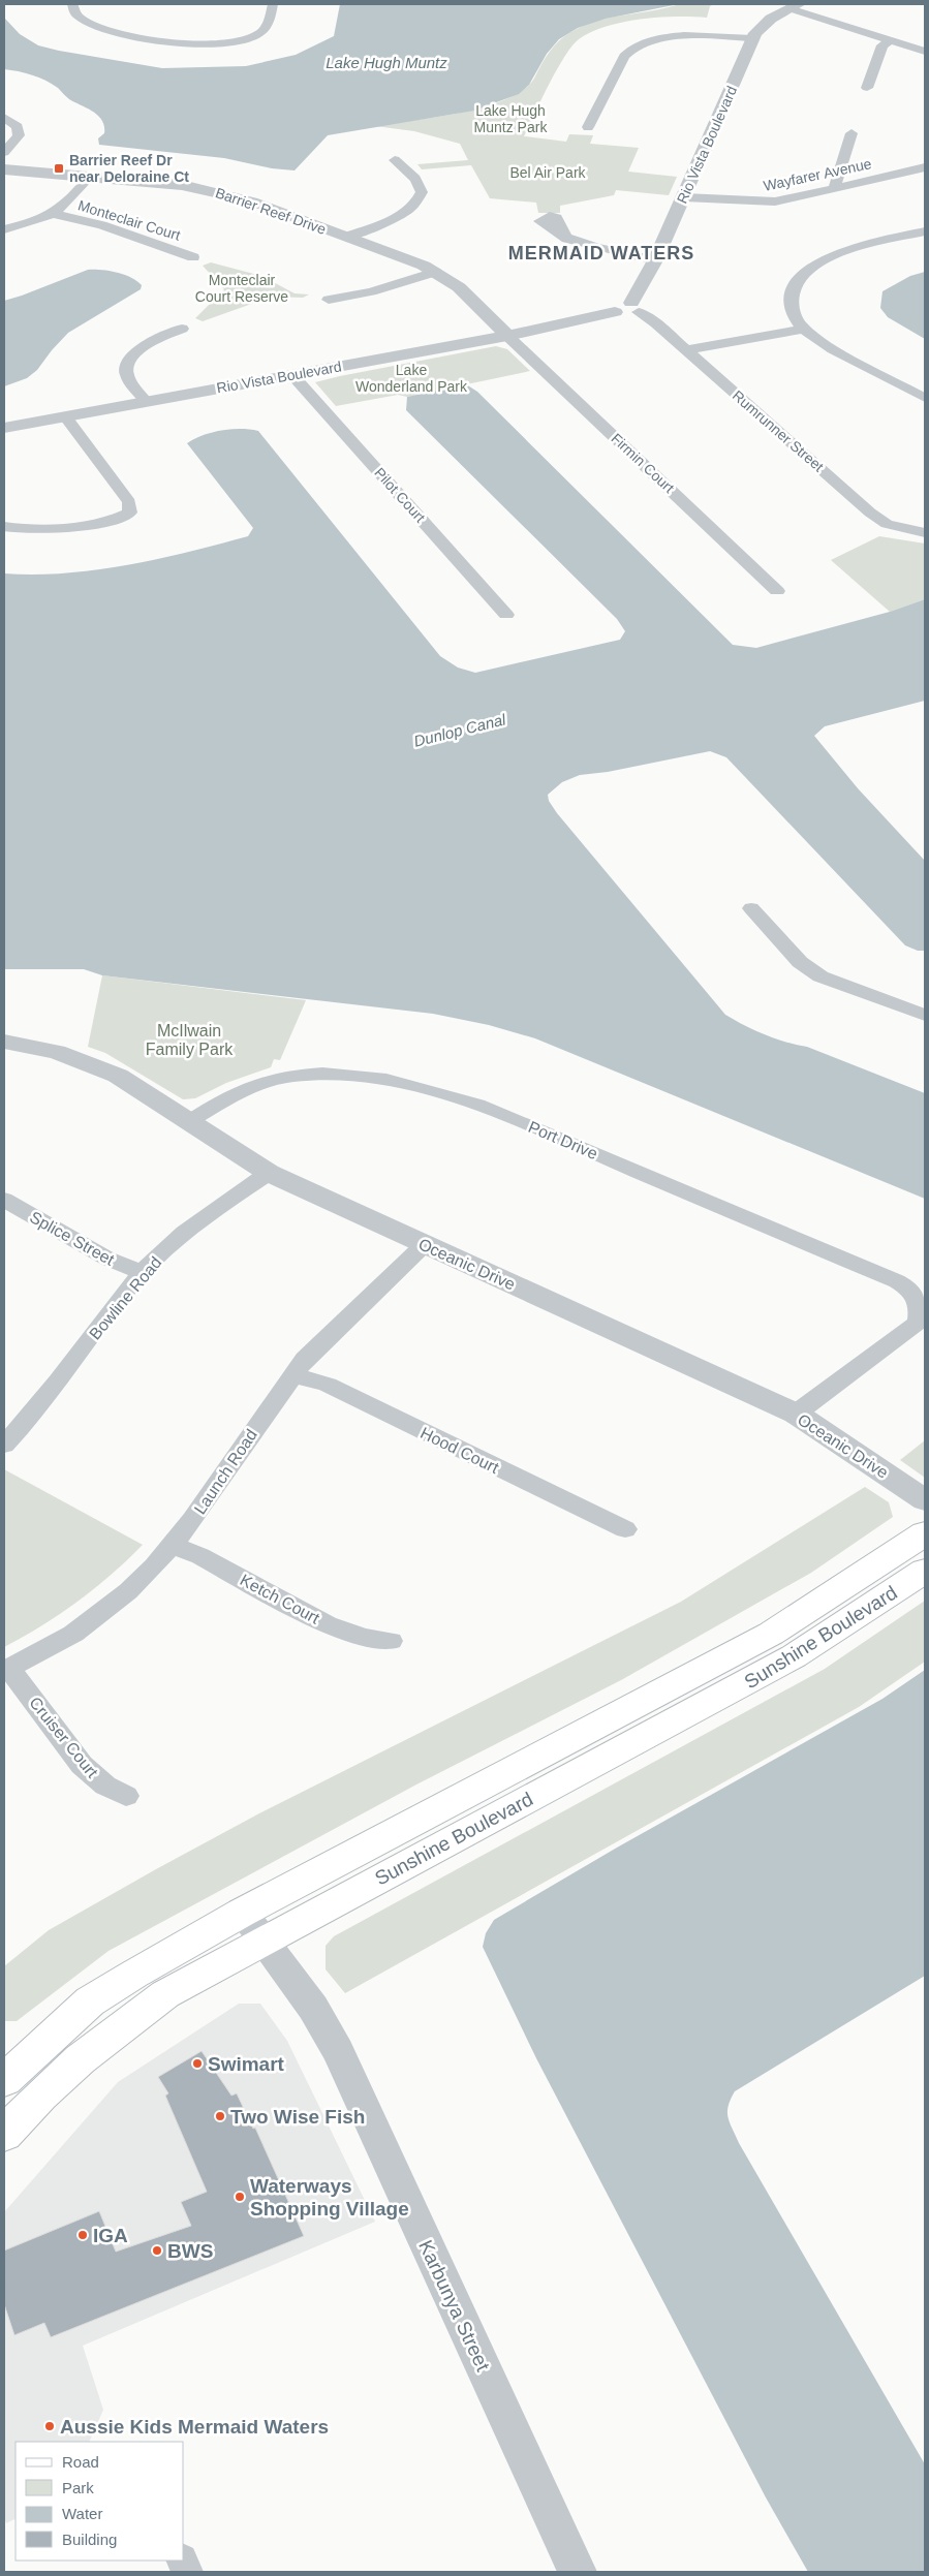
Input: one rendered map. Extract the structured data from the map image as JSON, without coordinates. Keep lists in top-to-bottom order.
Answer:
{
  "streets": {
    "main road": ["Sunshine Boulevard"],
    "street": [
      "Rio Vista Boulevard",
      "Wayfarer Avenue",
      "Barrier Reef Drive",
      "Monteclair Court",
      "Rumrunner Street",
      "Firmin Court",
      "Pilot Court",
      "Port Drive",
      "Splice Street",
      "Oceanic Drive",
      "Bowline Road",
      "Hood Court",
      "Launch Road",
      "Ketch Court",
      "Cruiser Court",
      "Karbunya Street"
    ]
  },
  "crossings": [
    ["Rio Vista Boulevard", "Wayfarer Avenue"],
    ["Rio Vista Boulevard", "Barrier Reef Drive"],
    ["Rio Vista Boulevard", "Rumrunner Street"],
    ["Rio Vista Boulevard", "Firmin Court"],
    ["Rio Vista Boulevard", "Pilot Court"],
    ["Barrier Reef Drive", "Firmin Court"],
    ["Port Drive", "Oceanic Drive"],
    ["Splice Street", "Bowline Road"],
    ["Oceanic Drive", "Bowline Road"],
    ["Oceanic Drive", "Launch Road"],
    ["Hood Court", "Launch Road"],
    ["Launch Road", "Ketch Court"],
    ["Launch Road", "Cruiser Court"],
    ["Sunshine Boulevard", "Karbunya Street"]
  ],
  "districts": ["MERMAID WATERS"],
  "water": ["Lake Hugh Muntz", "Dunlop Canal"],
  "parks": [
    "Lake Hugh Muntz Park",
    "Bel Air Park",
    "Monteclair Court Reserve",
    "Lake Wonderland Park",
    "McIlwain Family Park"
  ],
  "places": {
    "transit": ["Barrier Reef Dr near Deloraine Ct"],
    "other": [
      "Swimart",
      "Two Wise Fish",
      "Waterways Shopping Village",
      "IGA",
      "BWS",
      "Aussie Kids Mermaid Waters"
    ]
  },
  "legend": [
    "Road",
    "Park",
    "Water",
    "Building"
  ]
}
